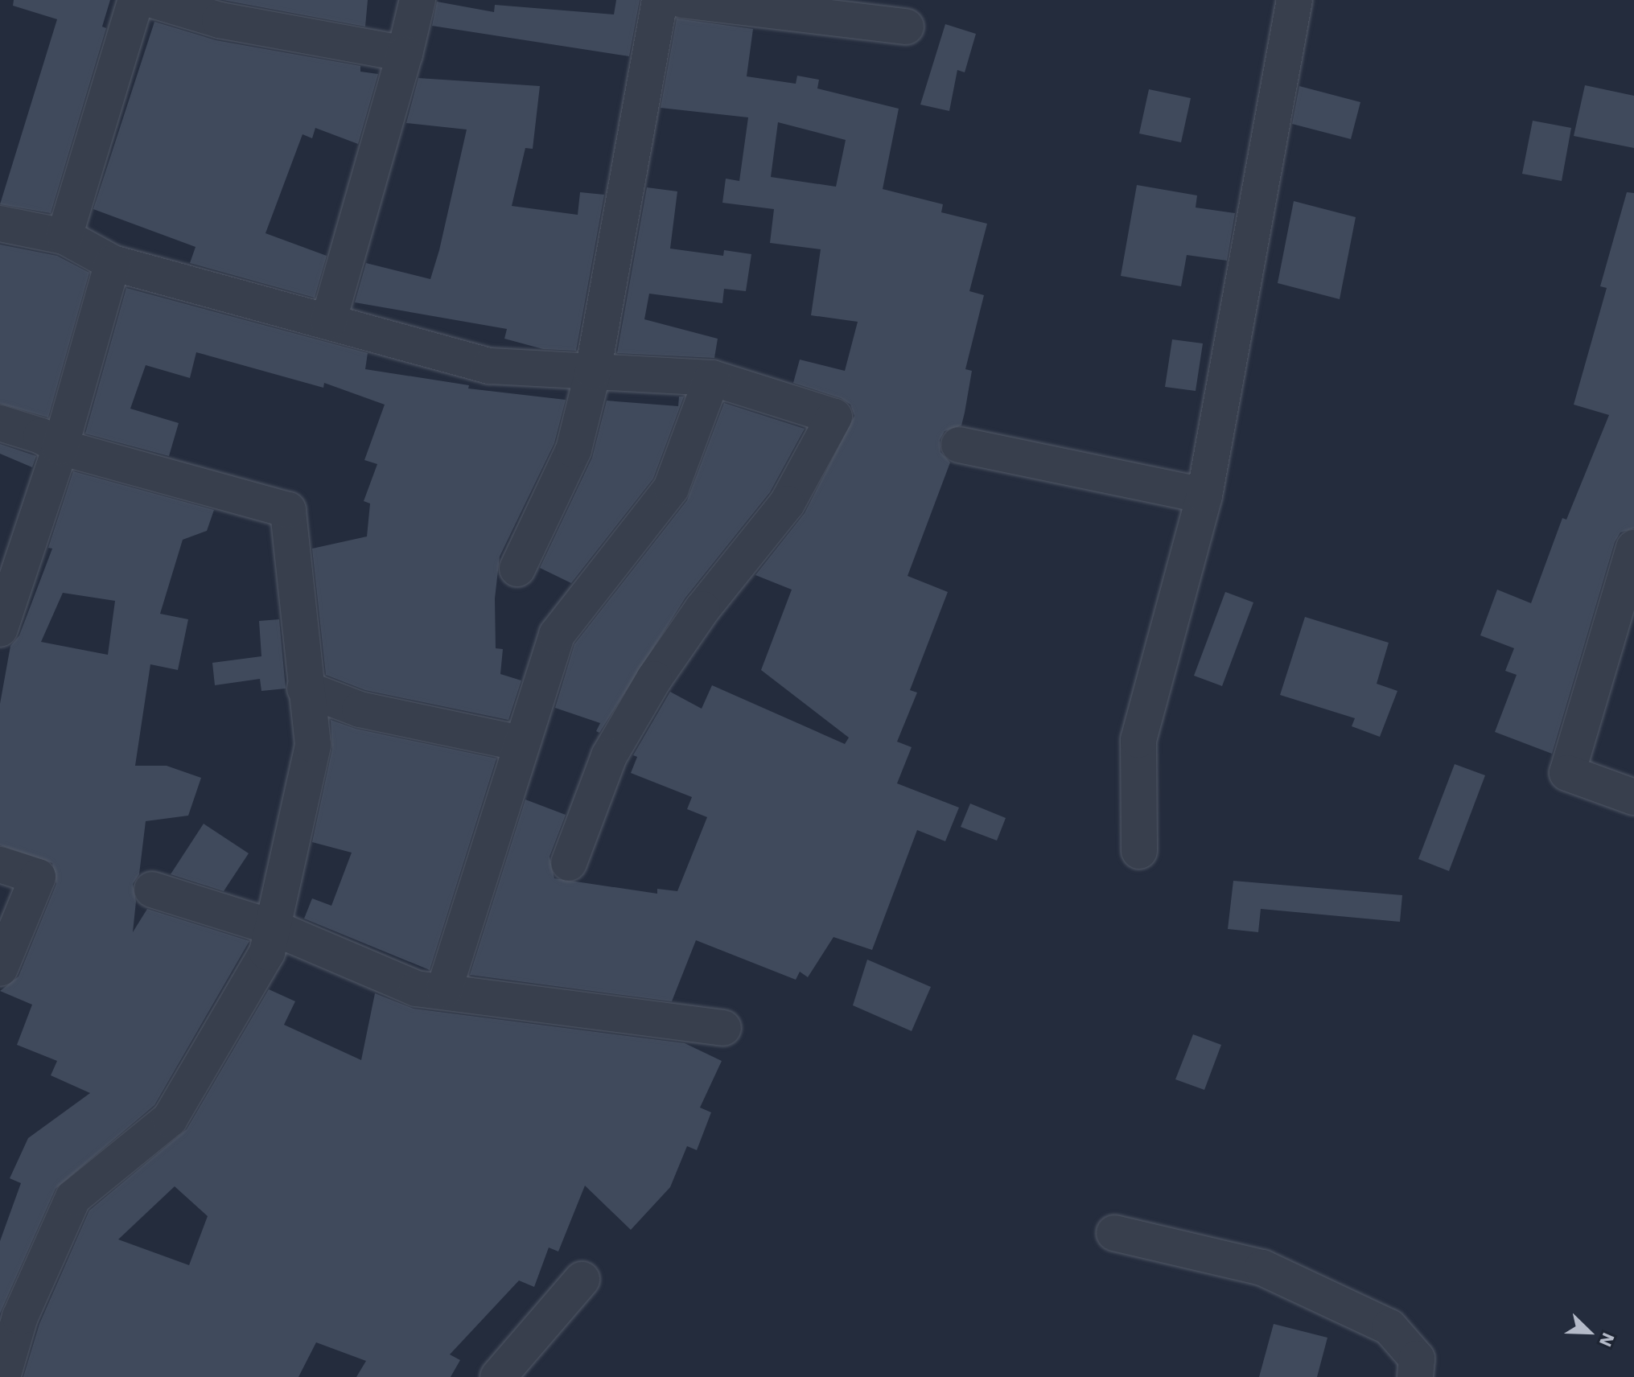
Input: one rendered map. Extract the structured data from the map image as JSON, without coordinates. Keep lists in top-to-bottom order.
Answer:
{
  "north": "bottom right"
}
